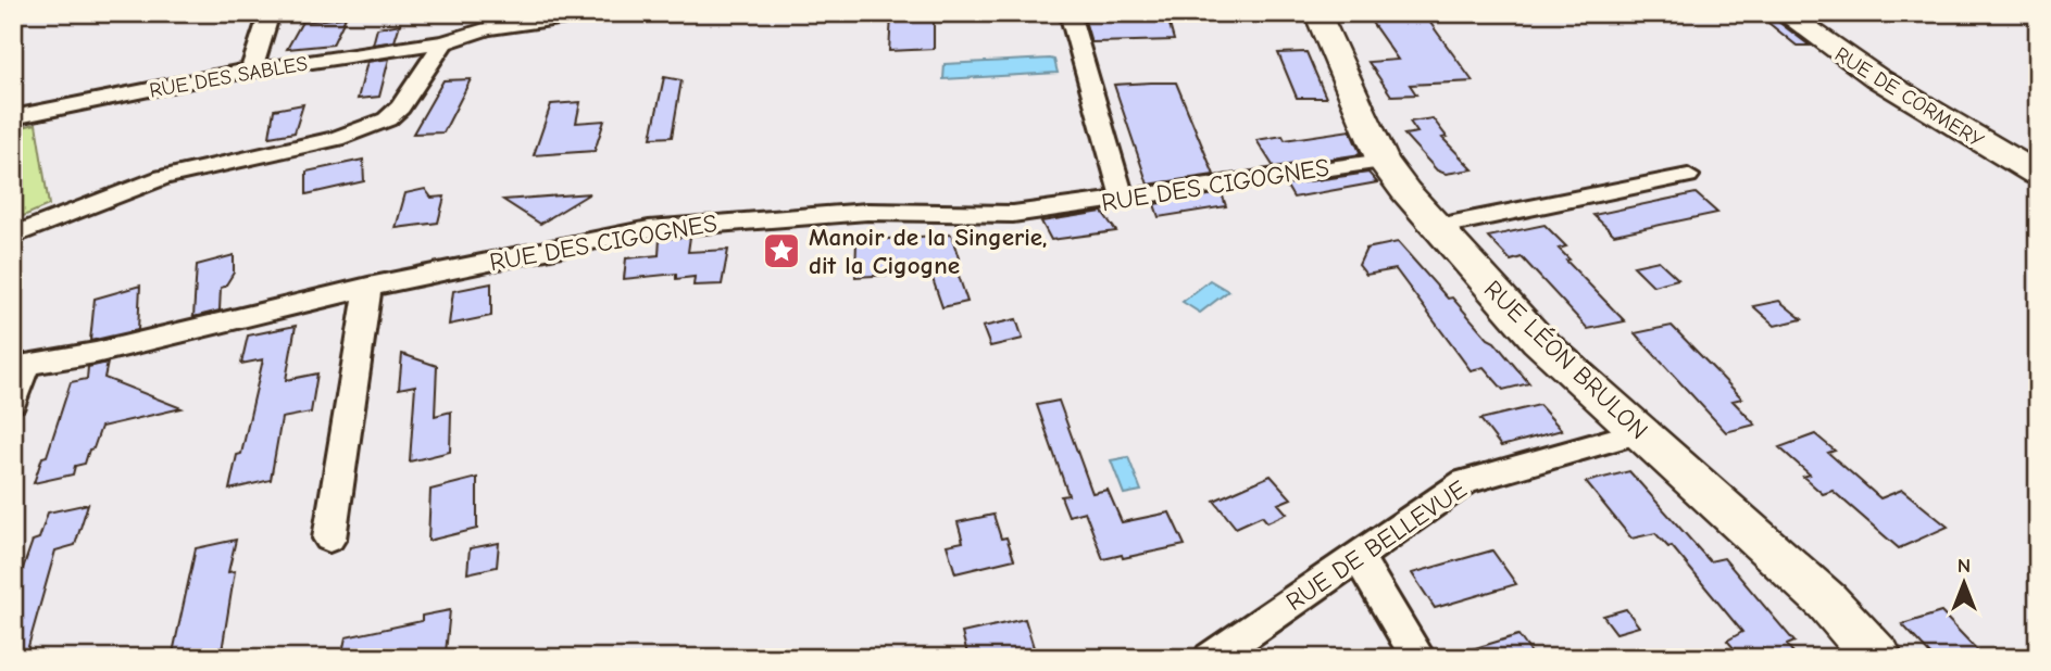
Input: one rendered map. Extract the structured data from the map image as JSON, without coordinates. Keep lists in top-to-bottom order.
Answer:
{
  "streets": {
    "street": [
      "RUE DES SABLES",
      "RUE DE CORMERY",
      "RUE DES CIGOGNES",
      "RUE LÉON BRULON",
      "RUE DE BELLEVUE"
    ]
  },
  "crossings": [
    ["RUE DES CIGOGNES", "RUE LÉON BRULON"],
    ["RUE LÉON BRULON", "RUE DE BELLEVUE"]
  ],
  "places": {
    "place": ["Manoir de la Singerie, dit la Cigogne"]
  },
  "north": "top"
}
